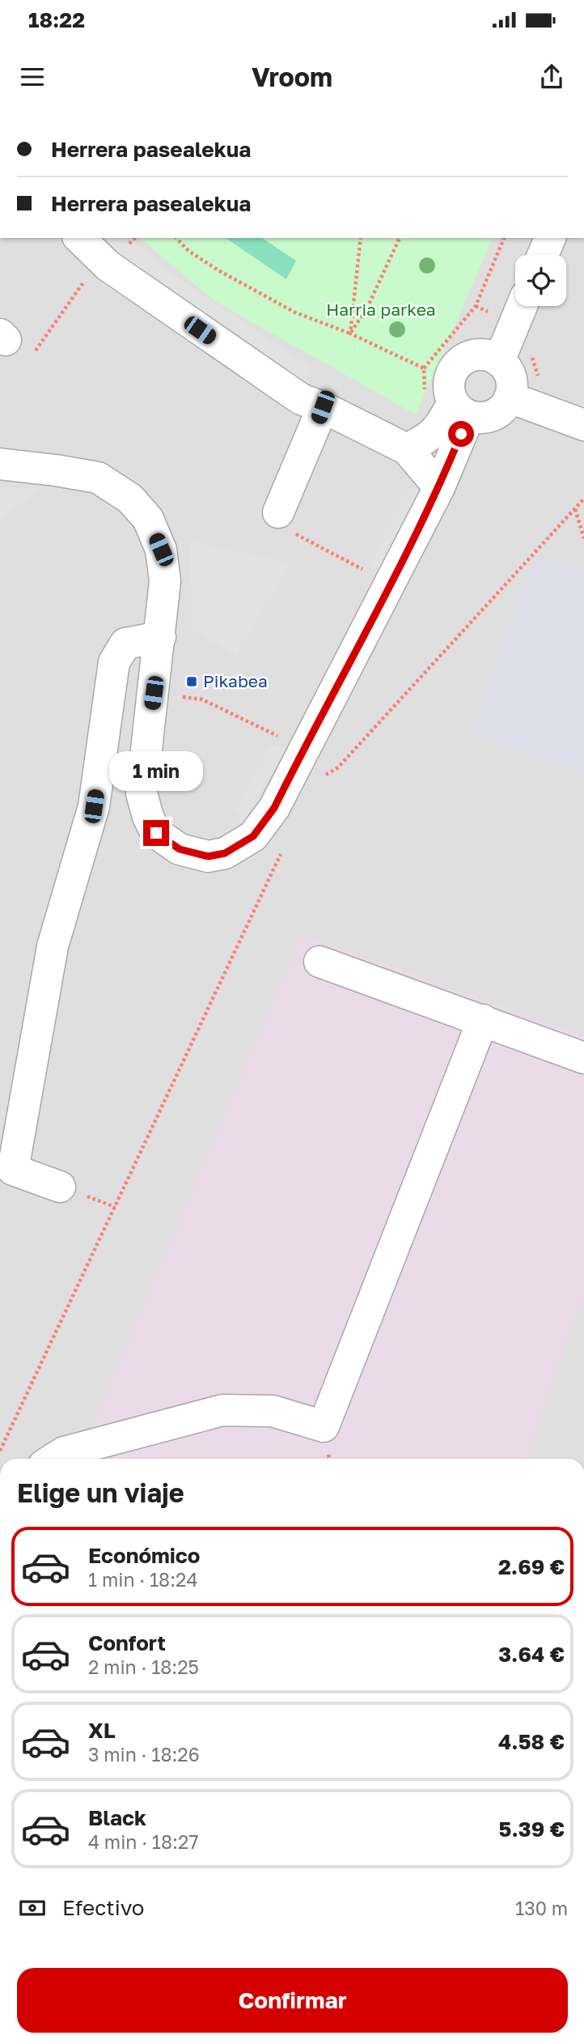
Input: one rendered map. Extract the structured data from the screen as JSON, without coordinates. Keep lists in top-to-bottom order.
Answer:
{
  "parks": ["Harria parkea"],
  "places": {
    "transit": ["Pikabea"]
  },
  "page": {
    "status": "18:22",
    "header": "Vroom",
    "banner": ["Herrera pasealekua", "Herrera pasealekua"],
    "bubble": "1 min",
    "heading": "Elige un viaje",
    "list": [
      {
        "name": "Económico",
        "note": "1 min · 18:24",
        "value": "2.69 €"
      },
      {
        "name": "Confort",
        "note": "2 min · 18:25",
        "value": "3.64 €"
      },
      {
        "name": "XL",
        "note": "3 min · 18:26",
        "value": "4.58 €"
      },
      {
        "name": "Black",
        "note": "4 min · 18:27",
        "value": "5.39 €"
      }
    ],
    "pay": ["Efectivo", "130 m"],
    "buttons": "Confirmar"
  }
}
